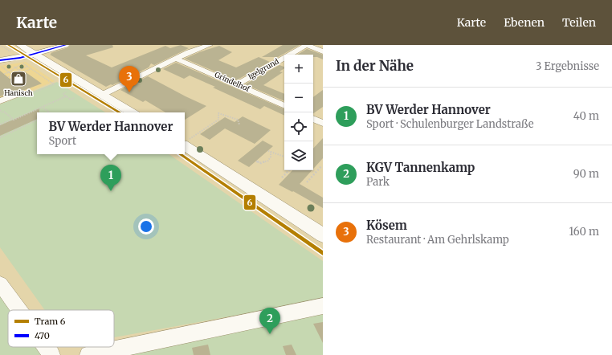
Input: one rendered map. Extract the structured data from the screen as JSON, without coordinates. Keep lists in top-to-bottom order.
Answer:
{
  "streets": {
    "street": ["Igelgrund", "Grindelhof"]
  },
  "crossings": [
    ["Igelgrund", "Grindelhof"]
  ],
  "places": {
    "shop": ["Hanisch"]
  },
  "lines": ["tram line 6", "transit line 470"],
  "legend": ["Tram 6", "470"],
  "page": {
    "header": "Karte",
    "nav": ["Karte", "Ebenen", "Teilen"],
    "heading": ["In der Nähe", "3 Ergebnisse"],
    "map_buttons": ["+", "−"],
    "pins": ["3", "1", "2"],
    "list": [
      {
        "mark": "1",
        "name": "BV Werder Hannover",
        "note": "Sport · Schulenburger Landstraße",
        "value": "40 m"
      },
      {
        "mark": "2",
        "name": "KGV Tannenkamp",
        "note": "Park",
        "value": "90 m"
      },
      {
        "mark": "3",
        "name": "Kösem",
        "note": "Restaurant · Am Gehrlskamp",
        "value": "160 m"
      }
    ],
    "popup": ["BV Werder Hannover", "Sport"]
  }
}
